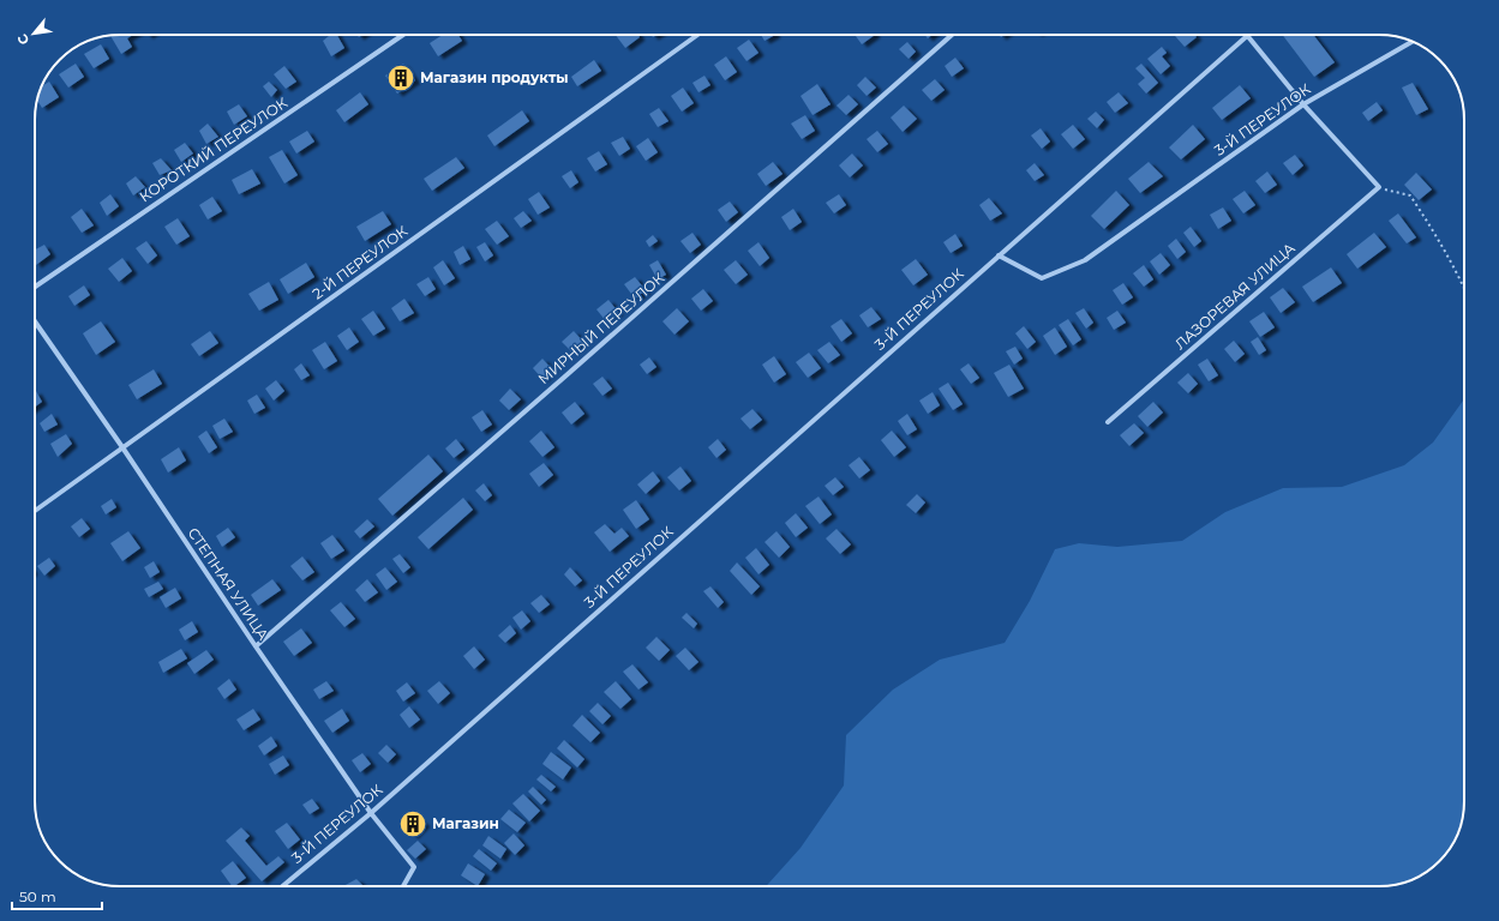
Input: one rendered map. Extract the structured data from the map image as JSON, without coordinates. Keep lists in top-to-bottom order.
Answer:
{
  "streets": {
    "street": [
      "3-Й ПЕРЕУЛОК",
      "КОРОТКИЙ ПЕРЕУЛОК",
      "2-Й ПЕРЕУЛОК",
      "ЛАЗОРЕВАЯ УЛИЦА",
      "МИРНЫЙ ПЕРЕУЛОК",
      "СТЕПНАЯ УЛИЦА"
    ]
  },
  "crossings": [
    ["3-Й ПЕРЕУЛОК", "СТЕПНАЯ УЛИЦА"],
    ["2-Й ПЕРЕУЛОК", "СТЕПНАЯ УЛИЦА"],
    ["МИРНЫЙ ПЕРЕУЛОК", "СТЕПНАЯ УЛИЦА"]
  ],
  "places": {
    "building": ["Магазин продукты", "Магазин"]
  },
  "scale_bar": "50 m",
  "north": "bottom left"
}
